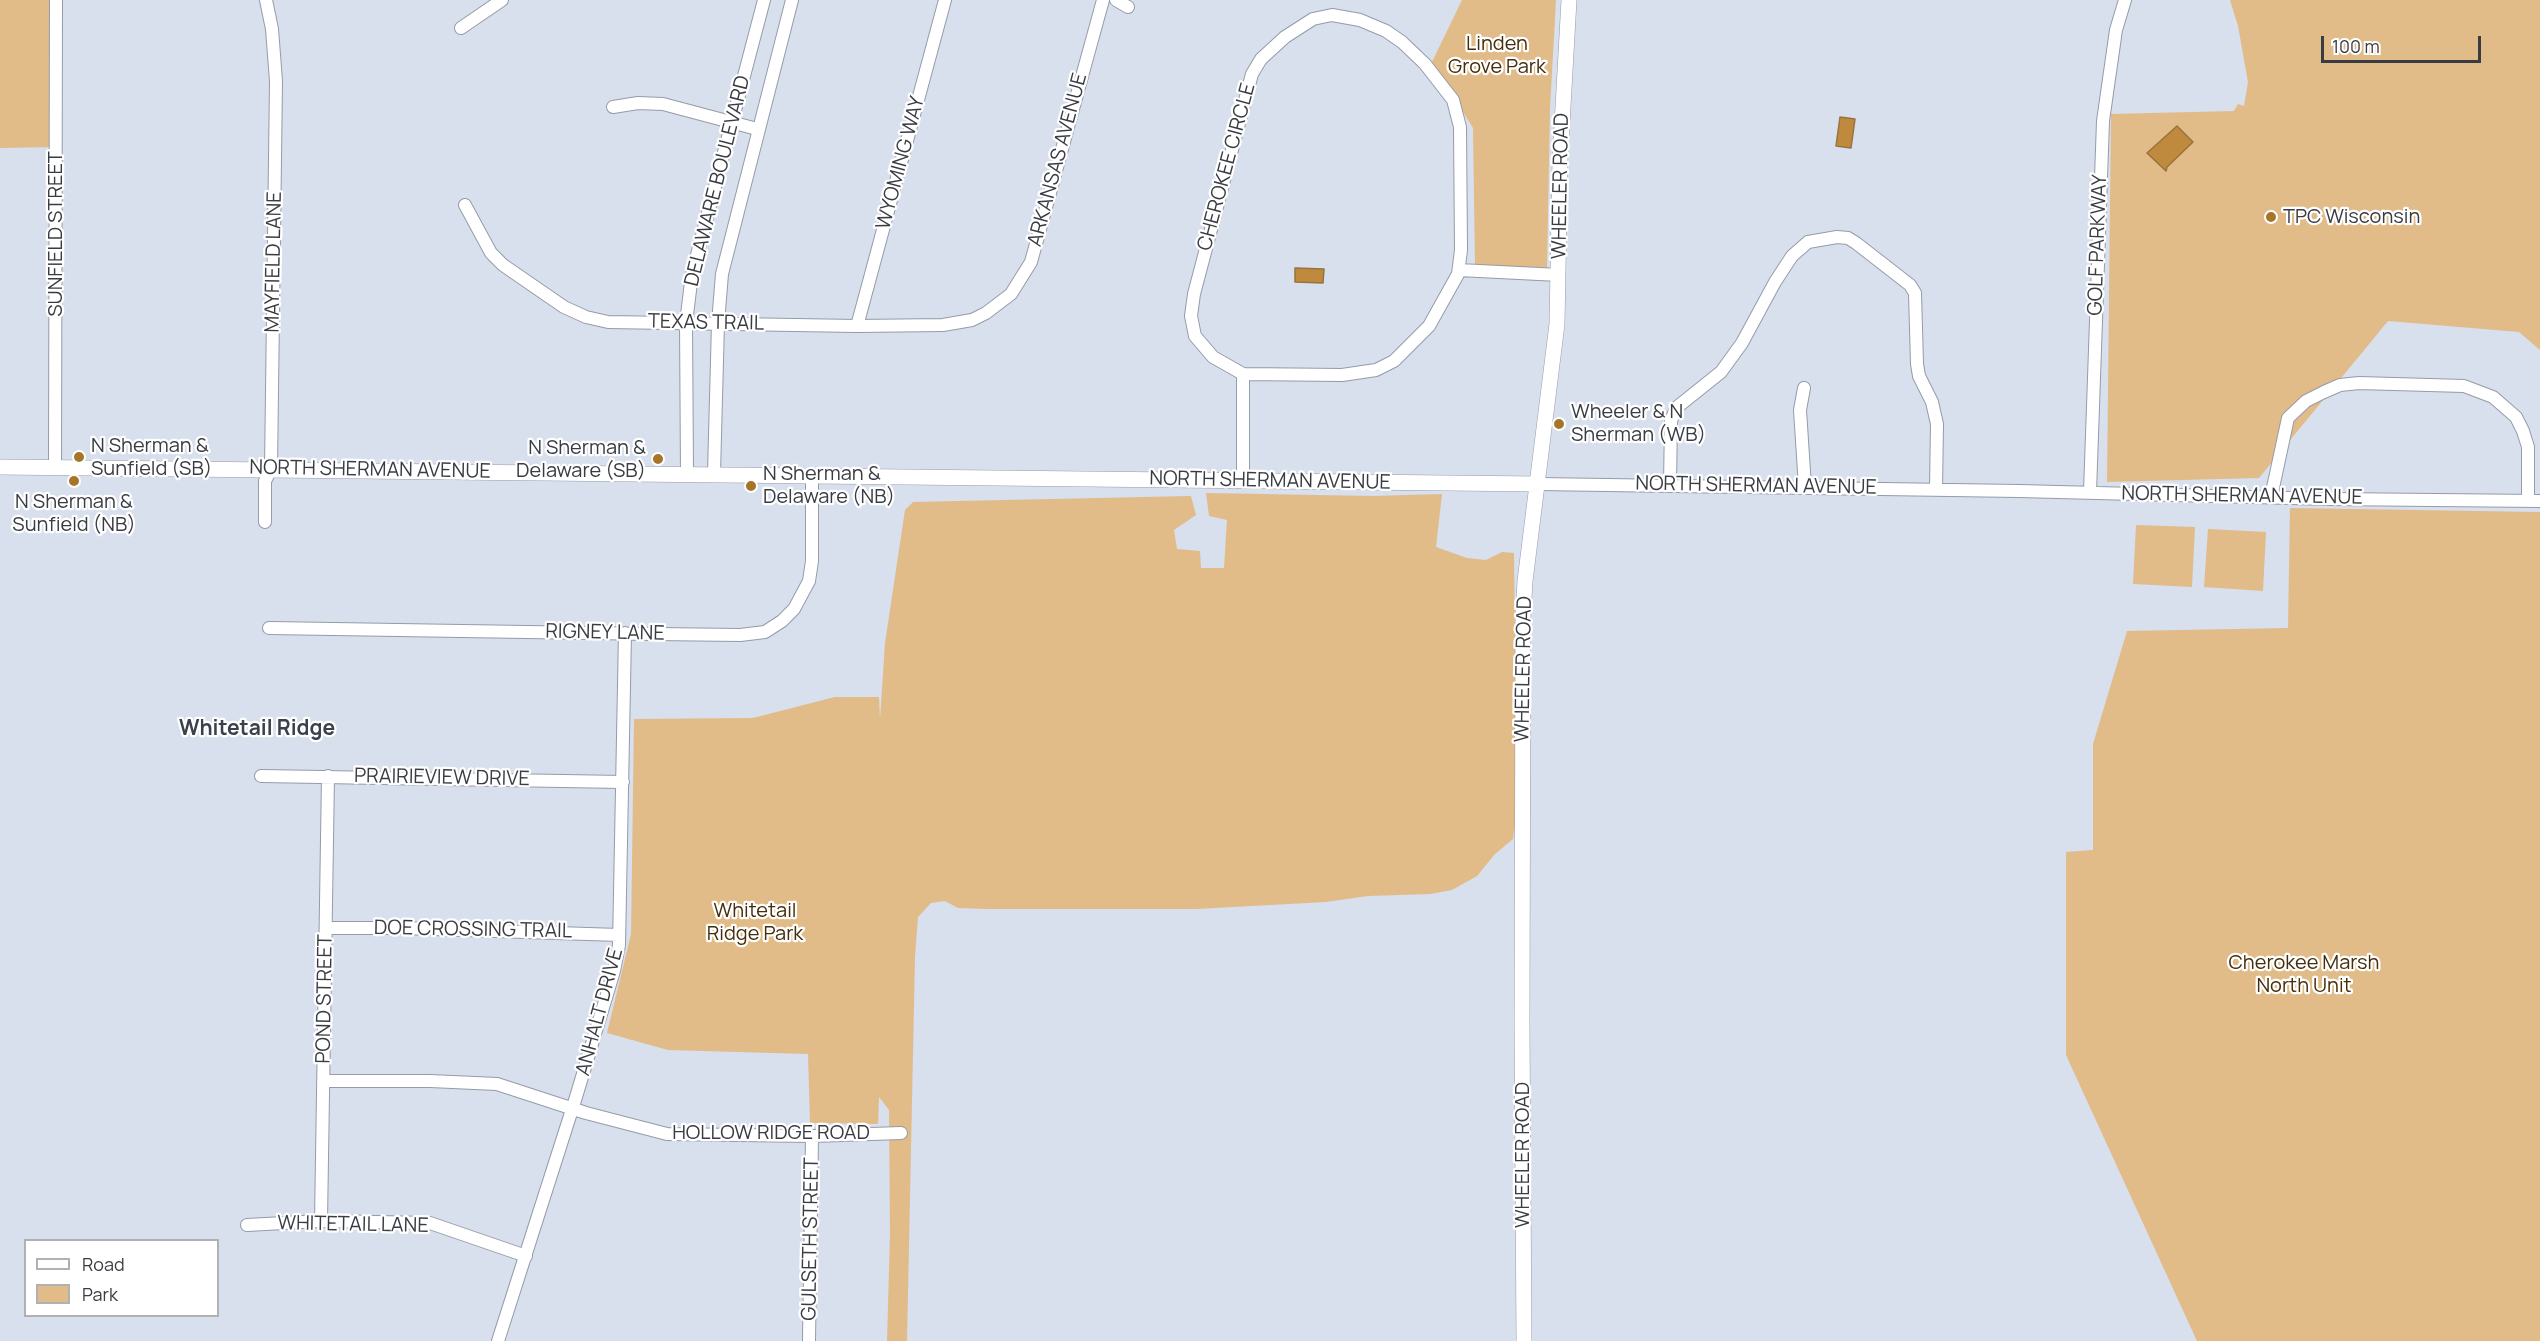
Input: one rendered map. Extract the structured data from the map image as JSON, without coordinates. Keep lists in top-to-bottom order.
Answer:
{
  "streets": {
    "street": [
      "ARKANSAS AVENUE",
      "WYOMING WAY",
      "CHEROKEE CIRCLE",
      "DELAWARE BOULEVARD",
      "WHEELER ROAD",
      "SUNFIELD STREET",
      "GOLF PARKWAY",
      "MAYFIELD LANE",
      "TEXAS TRAIL",
      "NORTH SHERMAN AVENUE",
      "RIGNEY LANE",
      "PRAIRIEVIEW DRIVE",
      "DOE CROSSING TRAIL",
      "POND STREET",
      "ANHALT DRIVE",
      "HOLLOW RIDGE ROAD",
      "WHITETAIL LANE",
      "GULSETH STREET"
    ]
  },
  "crossings": [
    ["ARKANSAS AVENUE", "TEXAS TRAIL"],
    ["WYOMING WAY", "TEXAS TRAIL"],
    ["DELAWARE BOULEVARD", "TEXAS TRAIL"],
    ["DELAWARE BOULEVARD", "NORTH SHERMAN AVENUE"],
    ["WHEELER ROAD", "NORTH SHERMAN AVENUE"],
    ["SUNFIELD STREET", "NORTH SHERMAN AVENUE"],
    ["GOLF PARKWAY", "NORTH SHERMAN AVENUE"],
    ["MAYFIELD LANE", "NORTH SHERMAN AVENUE"],
    ["NORTH SHERMAN AVENUE", "RIGNEY LANE"],
    ["RIGNEY LANE", "ANHALT DRIVE"],
    ["PRAIRIEVIEW DRIVE", "POND STREET"],
    ["PRAIRIEVIEW DRIVE", "ANHALT DRIVE"],
    ["DOE CROSSING TRAIL", "POND STREET"],
    ["DOE CROSSING TRAIL", "ANHALT DRIVE"],
    ["POND STREET", "HOLLOW RIDGE ROAD"],
    ["POND STREET", "WHITETAIL LANE"],
    ["ANHALT DRIVE", "HOLLOW RIDGE ROAD"],
    ["ANHALT DRIVE", "WHITETAIL LANE"],
    ["HOLLOW RIDGE ROAD", "GULSETH STREET"]
  ],
  "districts": ["Whitetail Ridge"],
  "parks": ["Linden Grove Park", "Whitetail Ridge Park", "Cherokee Marsh North Unit"],
  "places": [
    "TPC Wisconsin",
    "Wheeler & N Sherman (WB)",
    "N Sherman & Sunfield (SB)",
    "N Sherman & Delaware (SB)",
    "N Sherman & Sunfield (NB)",
    "N Sherman & Delaware (NB)"
  ],
  "legend": ["Road", "Park"],
  "scale_bar": "100 m"
}
